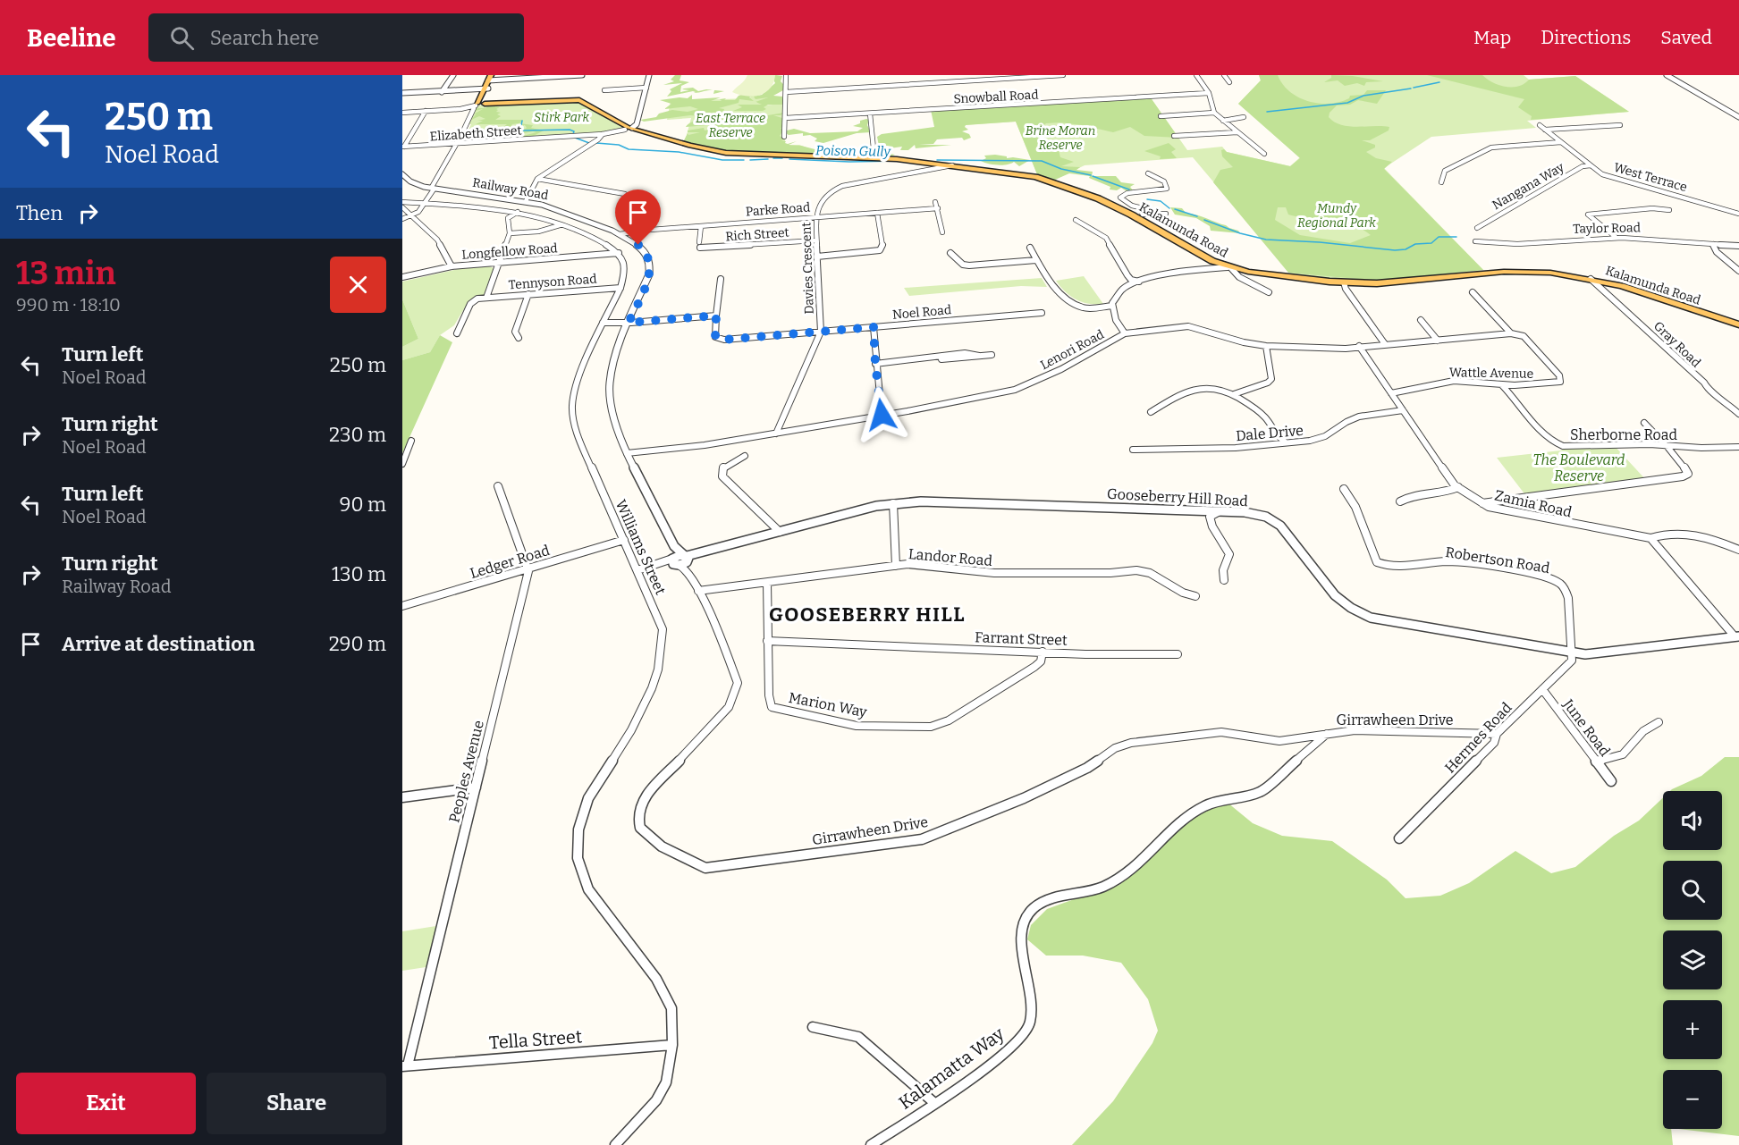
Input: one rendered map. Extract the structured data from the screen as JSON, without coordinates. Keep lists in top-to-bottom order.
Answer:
{
  "streets": {
    "main road": ["Kalamunda Road"],
    "street": [
      "Snowball Road",
      "Elizabeth Street",
      "West Terrace",
      "Nangana Way",
      "Railway Road",
      "Parke Road",
      "Taylor Road",
      "Rich Street",
      "Longfellow Road",
      "Davies Crescent",
      "Tennyson Road",
      "Noel Road",
      "Gray Road",
      "Lenori Road",
      "Wattle Avenue",
      "Dale Drive",
      "Sherborne Road",
      "Gooseberry Hill Road",
      "Zamia Road",
      "Williams Street",
      "Landor Road",
      "Robertson Road",
      "Ledger Road",
      "Farrant Street",
      "Marion Way",
      "Girrawheen Drive",
      "June Road",
      "Hermes Road",
      "Peoples Avenue",
      "Tella Street",
      "Kalamatta Way"
    ]
  },
  "crossings": [
    ["Elizabeth Street", "Kalamunda Road"],
    ["West Terrace", "Nangana Way"],
    ["Railway Road", "Parke Road"],
    ["Railway Road", "Lenori Road"],
    ["Railway Road", "Gooseberry Hill Road"],
    ["Railway Road", "Girrawheen Drive"],
    ["Parke Road", "Rich Street"],
    ["Parke Road", "Davies Crescent"],
    ["Kalamunda Road", "Davies Crescent"],
    ["Kalamunda Road", "Gray Road"],
    ["Rich Street", "Davies Crescent"],
    ["Longfellow Road", "Williams Street"],
    ["Davies Crescent", "Noel Road"],
    ["Davies Crescent", "Lenori Road"],
    ["Tennyson Road", "Williams Street"],
    ["Lenori Road", "Wattle Avenue"],
    ["Lenori Road", "Zamia Road"],
    ["Wattle Avenue", "Sherborne Road"],
    ["Wattle Avenue", "Zamia Road"],
    ["Dale Drive", "Zamia Road"],
    ["Gooseberry Hill Road", "Williams Street"],
    ["Gooseberry Hill Road", "Robertson Road"],
    ["Gooseberry Hill Road", "Girrawheen Drive"],
    ["Gooseberry Hill Road", "Hermes Road"],
    ["Williams Street", "Ledger Road"],
    ["Williams Street", "Tella Street"],
    ["Landor Road", "Marion Way"],
    ["Landor Road", "Girrawheen Drive"],
    ["Robertson Road", "Hermes Road"],
    ["Ledger Road", "Peoples Avenue"],
    ["Farrant Street", "Marion Way"],
    ["Girrawheen Drive", "Hermes Road"],
    ["Girrawheen Drive", "Kalamatta Way"],
    ["June Road", "Hermes Road"],
    ["Peoples Avenue", "Tella Street"]
  ],
  "districts": ["GOOSEBERRY HILL"],
  "water": ["Poison Gully"],
  "parks": [
    "Stirk Park",
    "East Terrace Reserve",
    "Brine Moran Reserve",
    "Mundy Regional Park",
    "The Boulevard Reserve"
  ],
  "page": {
    "header": "Beeline",
    "search": "Search here",
    "nav": ["Map", "Directions", "Saved"],
    "turn": ["250 m", "Noel Road"],
    "then": "Then",
    "heading": ["13 min", "990 m · 18:10"],
    "list": [
      {
        "name": "Turn left",
        "note": "Noel Road",
        "value": "250 m"
      },
      {
        "name": "Turn right",
        "note": "Noel Road",
        "value": "230 m"
      },
      {
        "name": "Turn left",
        "note": "Noel Road",
        "value": "90 m"
      },
      {
        "name": "Turn right",
        "note": "Railway Road",
        "value": "130 m"
      },
      {
        "name": "Arrive at destination",
        "value": "290 m"
      }
    ],
    "map_buttons": ["+", "−"],
    "buttons": ["Exit", "Share"]
  }
}
